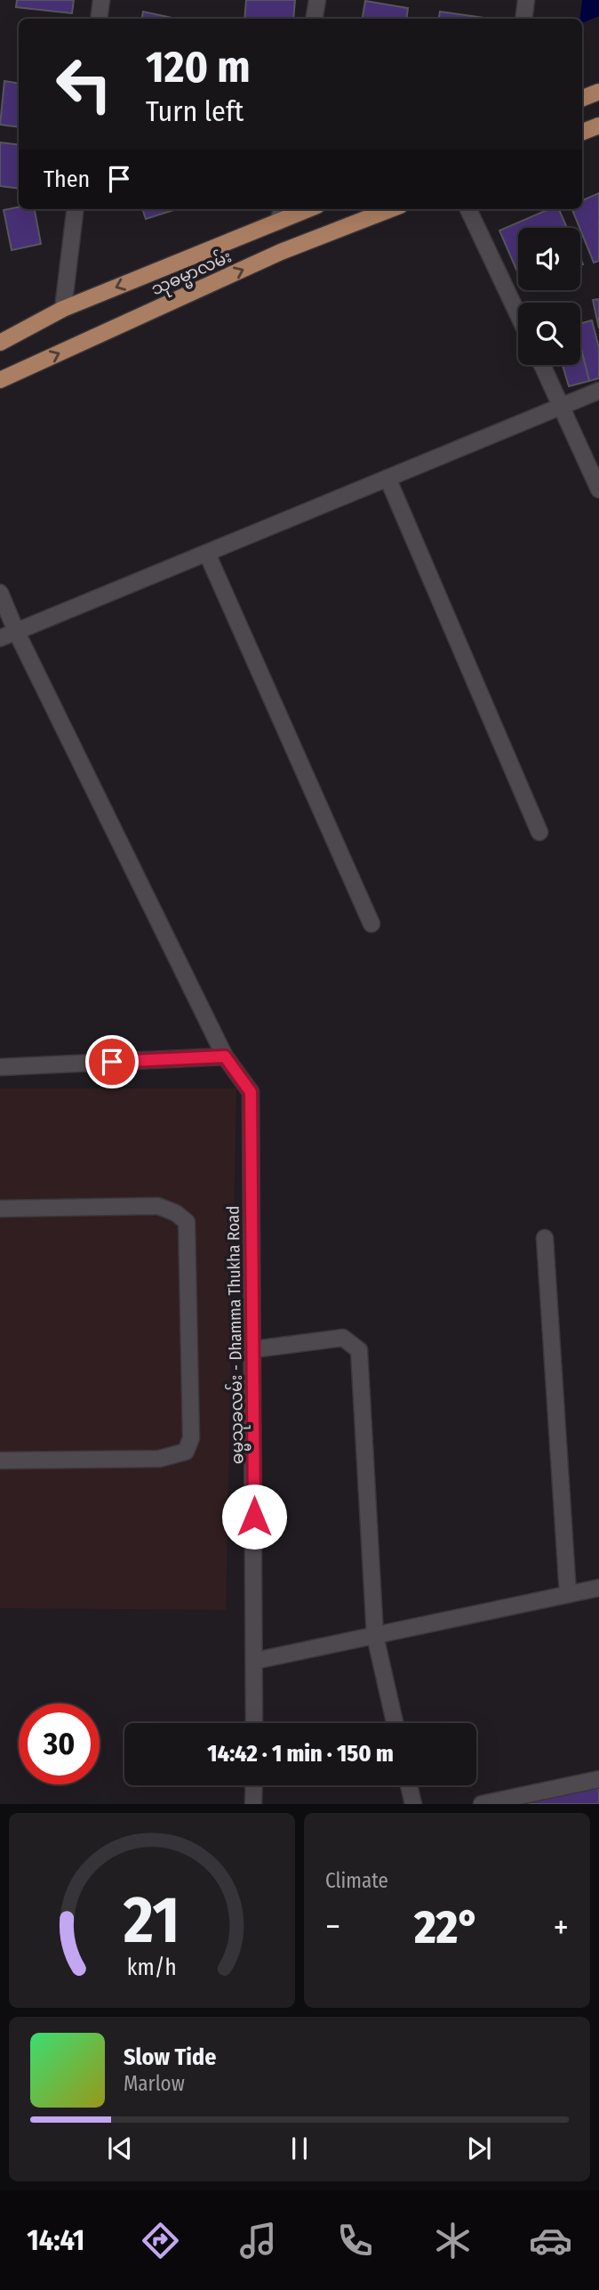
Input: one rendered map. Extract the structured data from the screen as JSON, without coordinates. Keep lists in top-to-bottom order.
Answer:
{
  "streets": {
    "main road": ["သုဓမ္မာလမ်း"],
    "street": ["ဓမ္မသုခလမ်း - Dhamma Thukha Road"]
  },
  "page": {
    "turn": ["120 m", "Turn left"],
    "then": "Then",
    "limit": "30",
    "trip": "14:42 · 1 min · 150 m",
    "tile": "Climate",
    "heat": ["−", "22°", "+"],
    "song": ["Slow Tide", "Marlow"],
    "tabs": "14:41",
    "gauge": ["21", "km/h"]
  }
}
